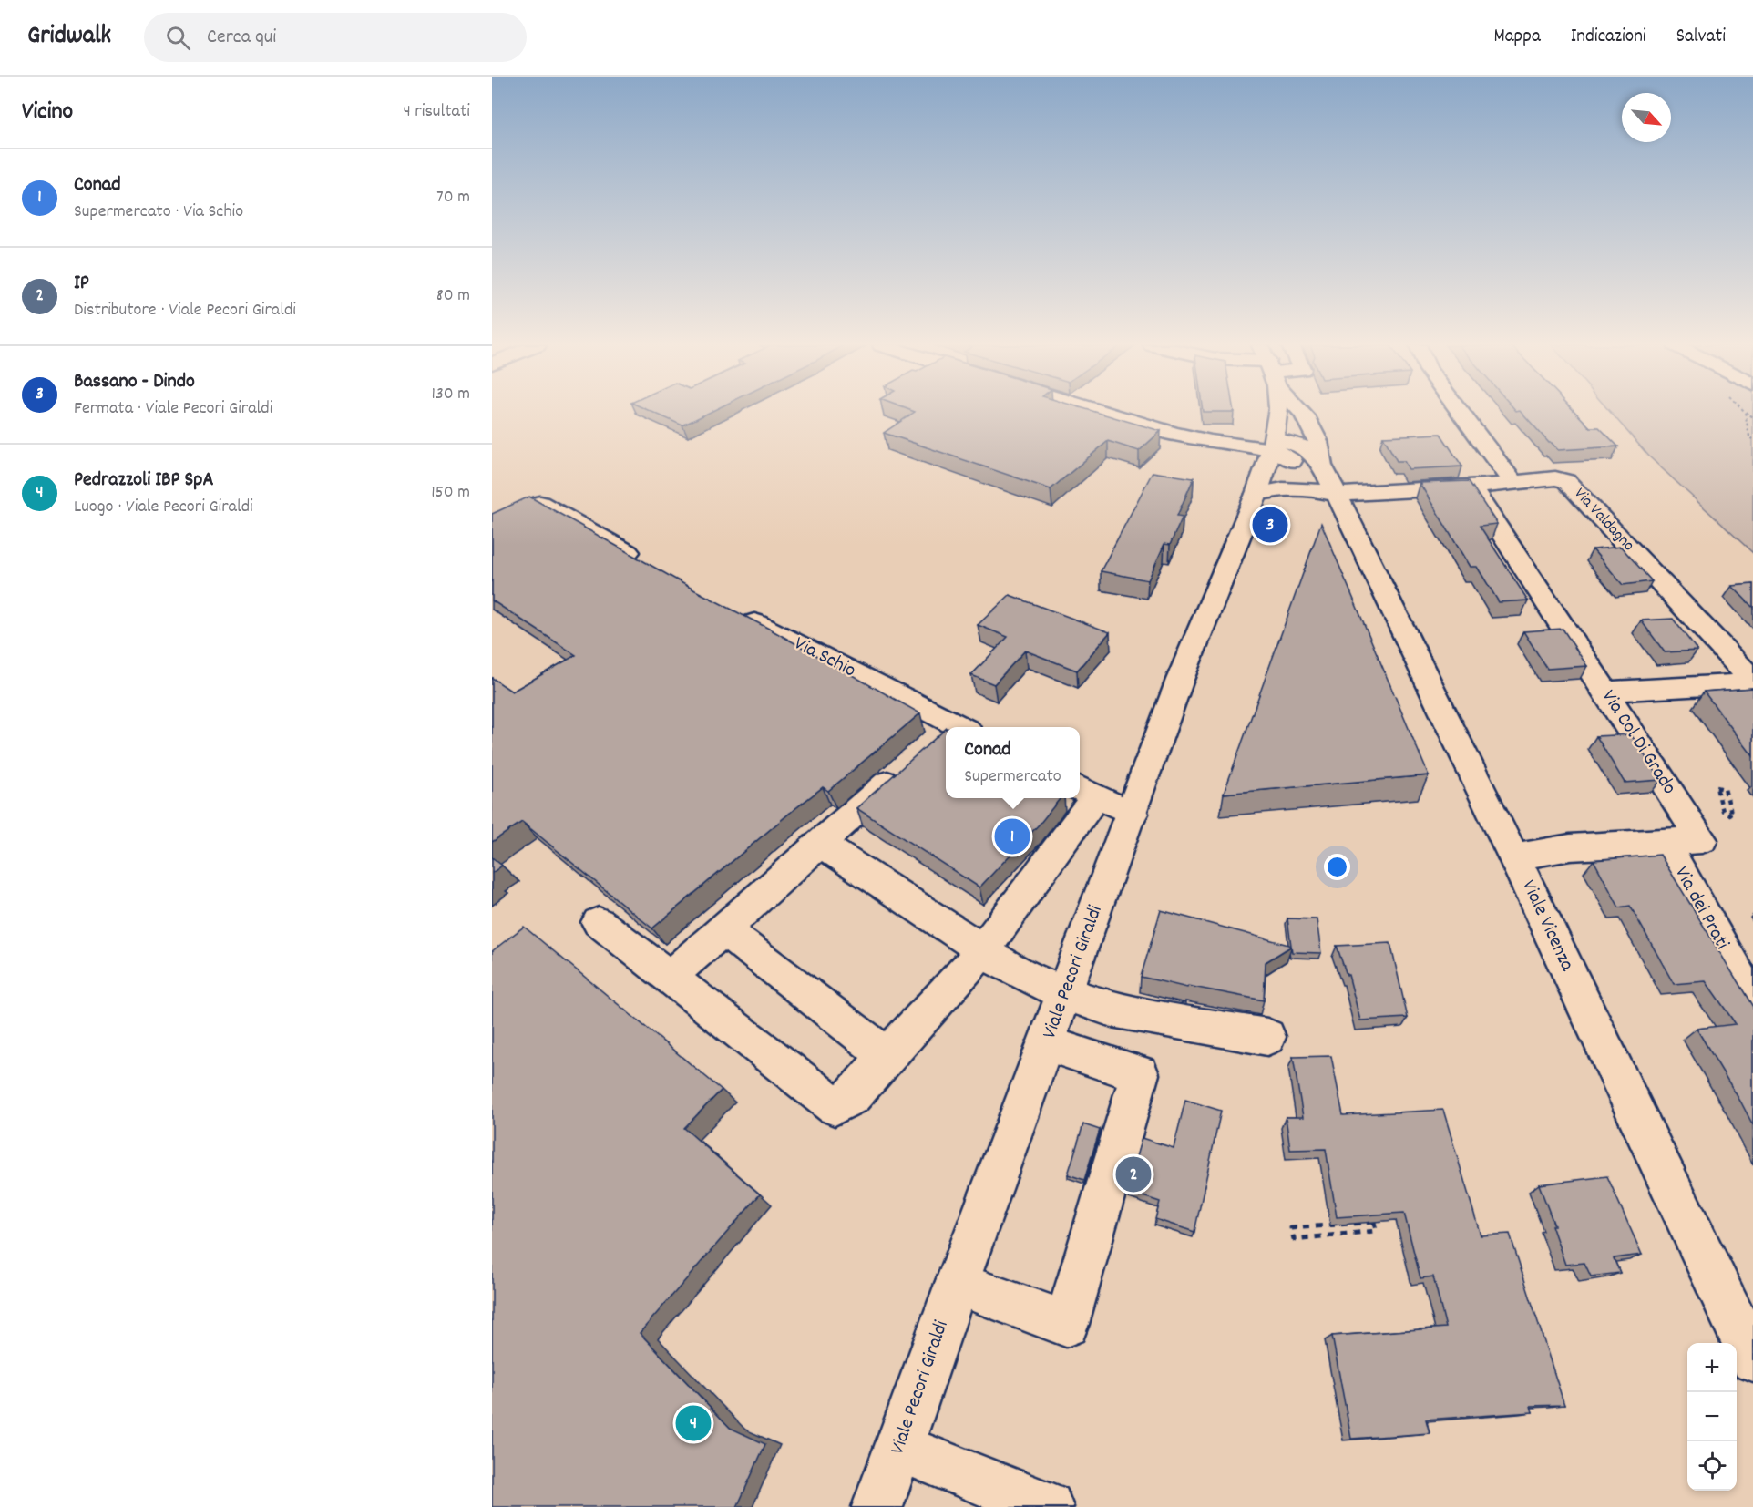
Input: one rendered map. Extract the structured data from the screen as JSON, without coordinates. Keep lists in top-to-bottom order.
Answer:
{
  "streets": {
    "street": [
      "Via Valdagno",
      "Via Schio",
      "Via Col Di Grado",
      "Via dei Prati",
      "Viale Vicenza",
      "Viale Pecori Giraldi"
    ]
  },
  "crossings": [
    ["Via Valdagno", "Via Col Di Grado"],
    ["Via Valdagno", "Viale Vicenza"],
    ["Via Valdagno", "Viale Pecori Giraldi"],
    ["Via Col Di Grado", "Via dei Prati"],
    ["Via Col Di Grado", "Viale Vicenza"]
  ],
  "north": "bottom right",
  "page": {
    "header": "Gridwalk",
    "search": "Cerca qui",
    "nav": ["Mappa", "Indicazioni", "Salvati"],
    "heading": ["Vicino", "4 risultati"],
    "list": [
      {
        "mark": "1",
        "name": "Conad",
        "note": "Supermercato · Via Schio",
        "value": "70 m"
      },
      {
        "mark": "2",
        "name": "IP",
        "note": "Distributore · Viale Pecori Giraldi",
        "value": "80 m"
      },
      {
        "mark": "3",
        "name": "Bassano - Dindo",
        "note": "Fermata · Viale Pecori Giraldi",
        "value": "130 m"
      },
      {
        "mark": "4",
        "name": "Pedrazzoli IBP SpA",
        "note": "Luogo · Viale Pecori Giraldi",
        "value": "150 m"
      }
    ],
    "pins": [
      "3",
      "1",
      "2",
      "4"
    ],
    "popup": ["Conad", "Supermercato"],
    "map_buttons": ["+", "−"]
  }
}
